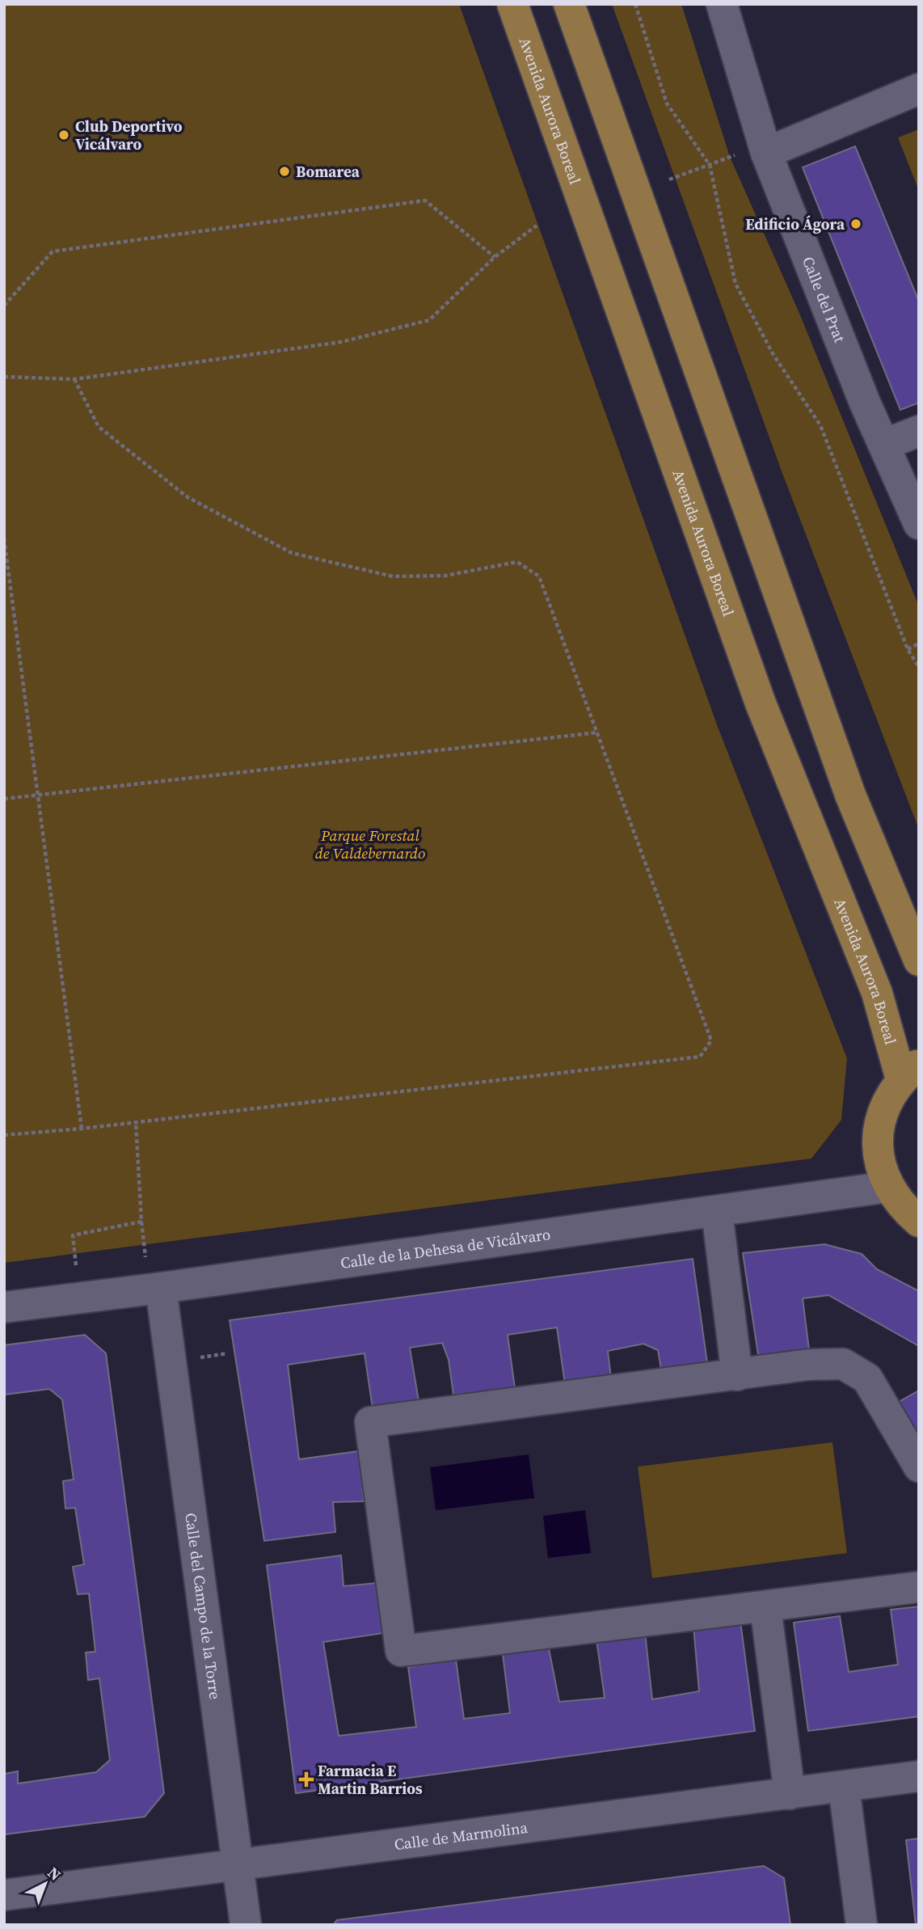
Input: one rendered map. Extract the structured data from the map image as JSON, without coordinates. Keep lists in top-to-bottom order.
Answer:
{
  "streets": {
    "main road": ["Avenida Aurora Boreal"],
    "street": [
      "Calle del Prat",
      "Calle de la Dehesa de Vicálvaro",
      "Calle del Campo de la Torre",
      "Calle de Marmolina"
    ]
  },
  "crossings": [
    ["Calle de la Dehesa de Vicálvaro", "Calle del Campo de la Torre"],
    ["Calle del Campo de la Torre", "Calle de Marmolina"]
  ],
  "parks": ["Parque Forestal de Valdebernardo"],
  "places": {
    "other": ["Club Deportivo Vicálvaro", "Bomarea", "Edificio Ágora"],
    "health": ["Farmacia E Martin Barrios"]
  },
  "north": "top right"
}
